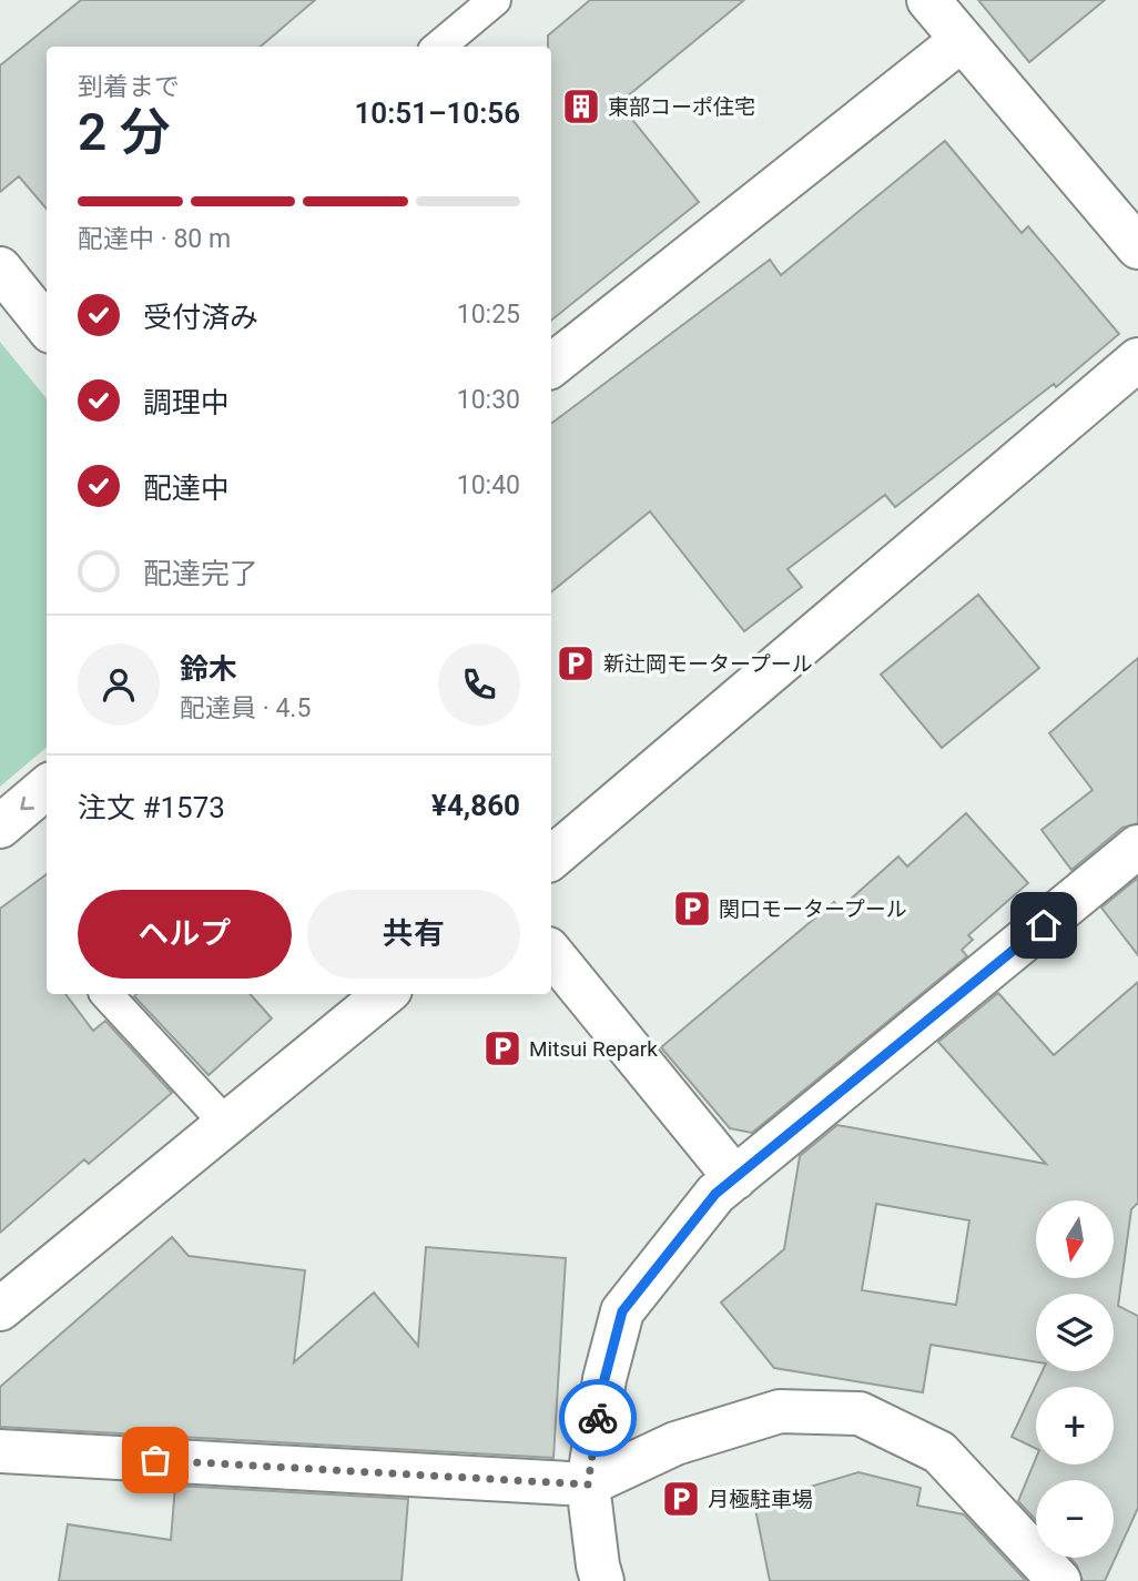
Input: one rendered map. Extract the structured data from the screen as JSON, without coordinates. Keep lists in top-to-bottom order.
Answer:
{
  "places": {
    "building": ["東部コーポ住宅"],
    "parking": [
      "新辻岡モータープール",
      "関口モータープール",
      "Mitsui Repark",
      "月極駐車場"
    ]
  },
  "north": "bottom",
  "page": {
    "heading": ["2 分", "到着まで", "10:51–10:56"],
    "panel": [
      "鈴木",
      "配達員 · 4.5",
      "注文 #1573",
      "¥4,860"
    ],
    "bar": "配達中 · 80 m",
    "list": [
      ["受付済み", "10:25"],
      ["調理中", "10:30"],
      ["配達中", "10:40"],
      "配達完了"
    ],
    "buttons": ["ヘルプ", "共有"],
    "map_buttons": ["+", "−"]
  }
}
